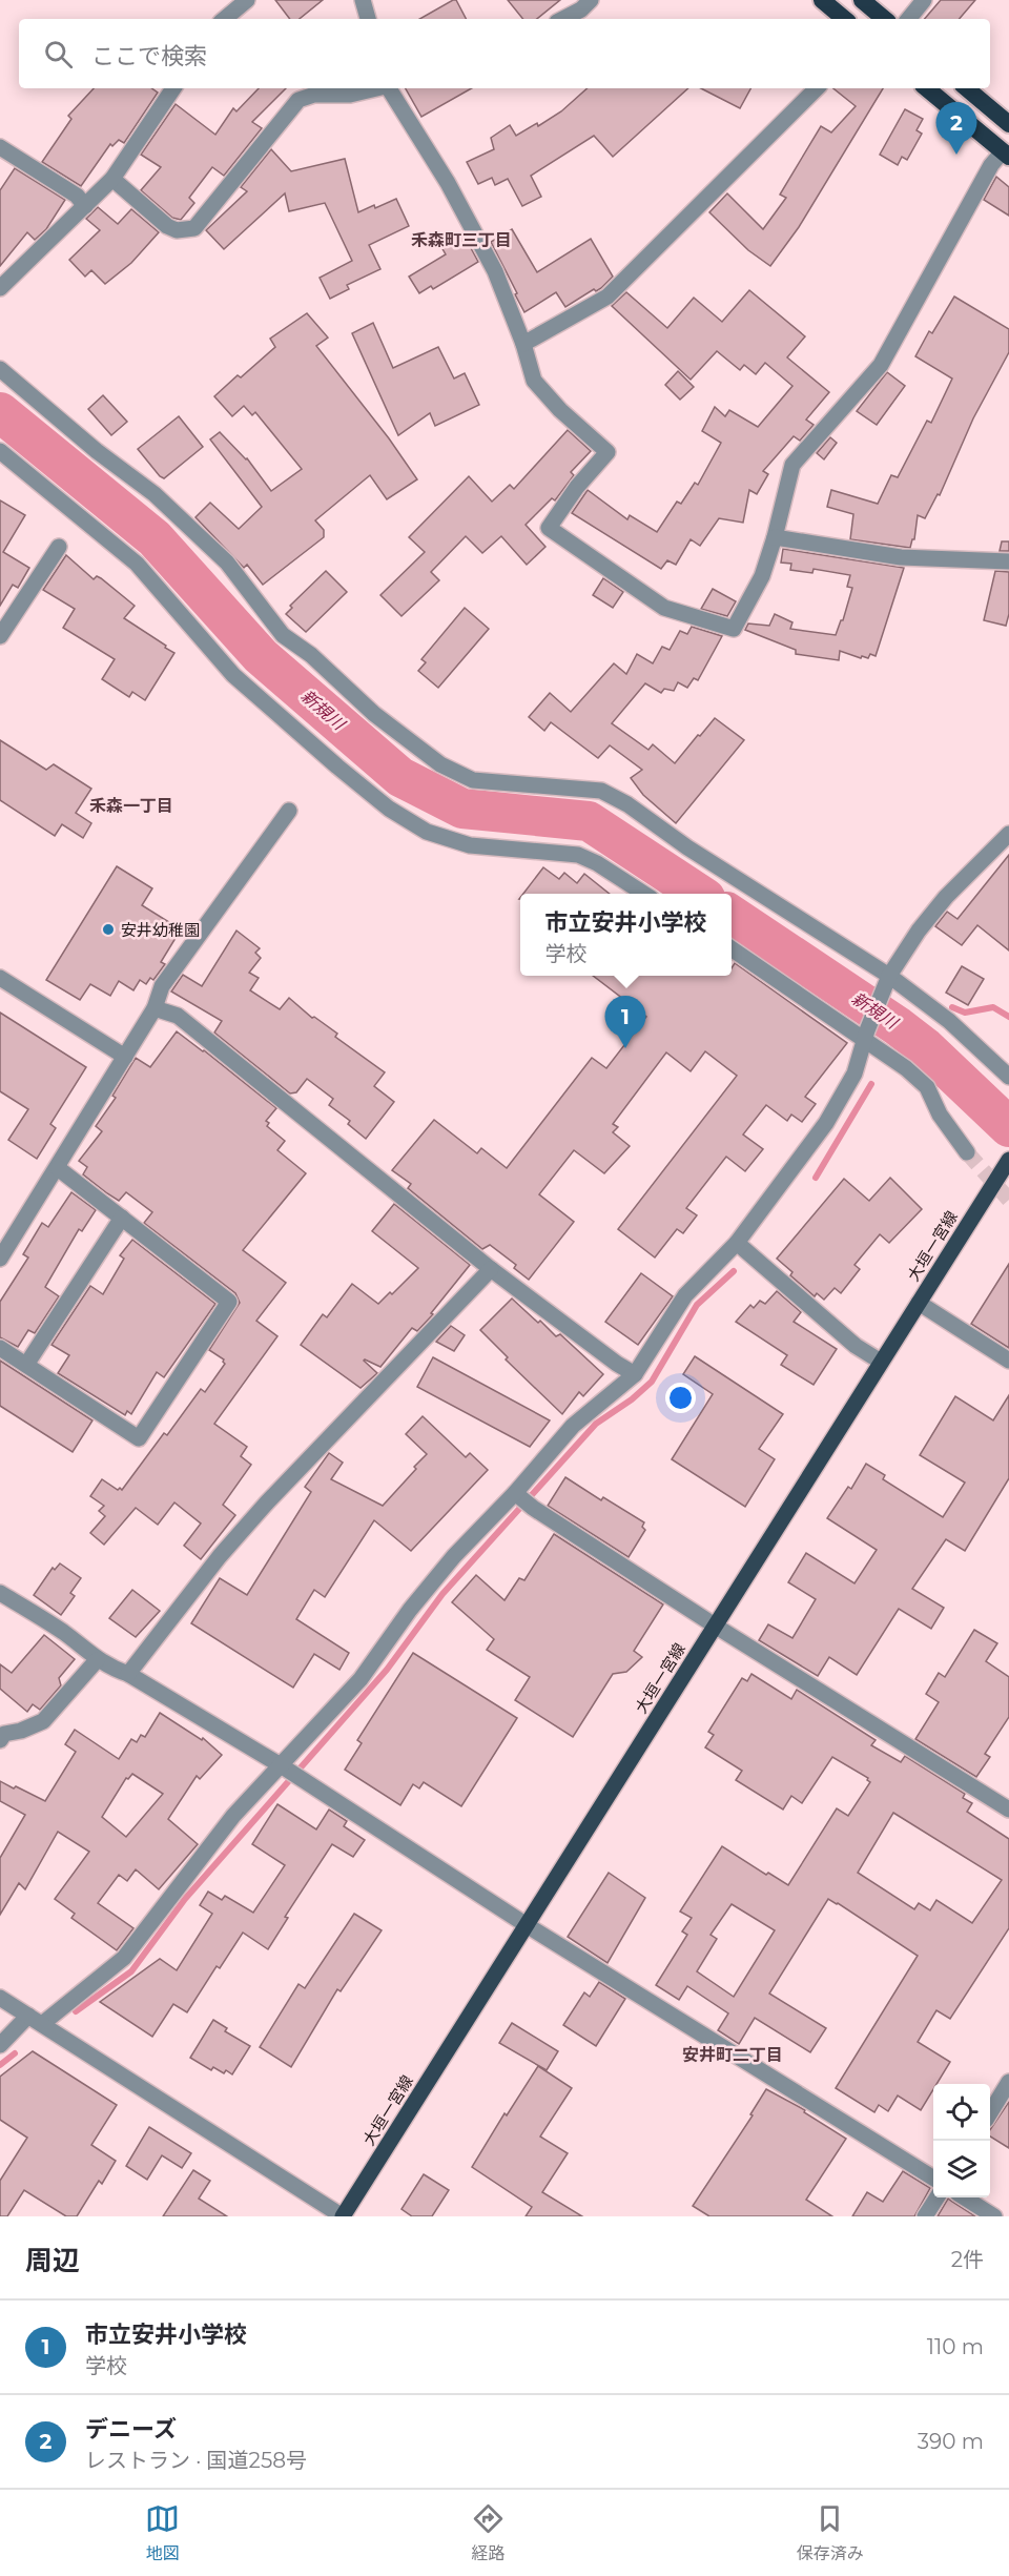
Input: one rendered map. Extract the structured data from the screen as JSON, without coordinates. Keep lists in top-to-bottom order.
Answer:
{
  "streets": {
    "main road": ["大垣一宮線"]
  },
  "districts": ["禾森町三丁目", "禾森一丁目", "安井町二丁目"],
  "water": ["新規川"],
  "places": ["安井幼稚園"],
  "page": {
    "search": "ここで検索",
    "pins": ["2", "1"],
    "popup": ["市立安井小学校", "学校"],
    "heading": ["周辺", "2件"],
    "list": [
      {
        "mark": "1",
        "name": "市立安井小学校",
        "note": "学校",
        "value": "110 m"
      },
      {
        "mark": "2",
        "name": "デニーズ",
        "note": "レストラン · 国道258号",
        "value": "390 m"
      }
    ],
    "nav": ["地図", "経路", "保存済み"]
  }
}
